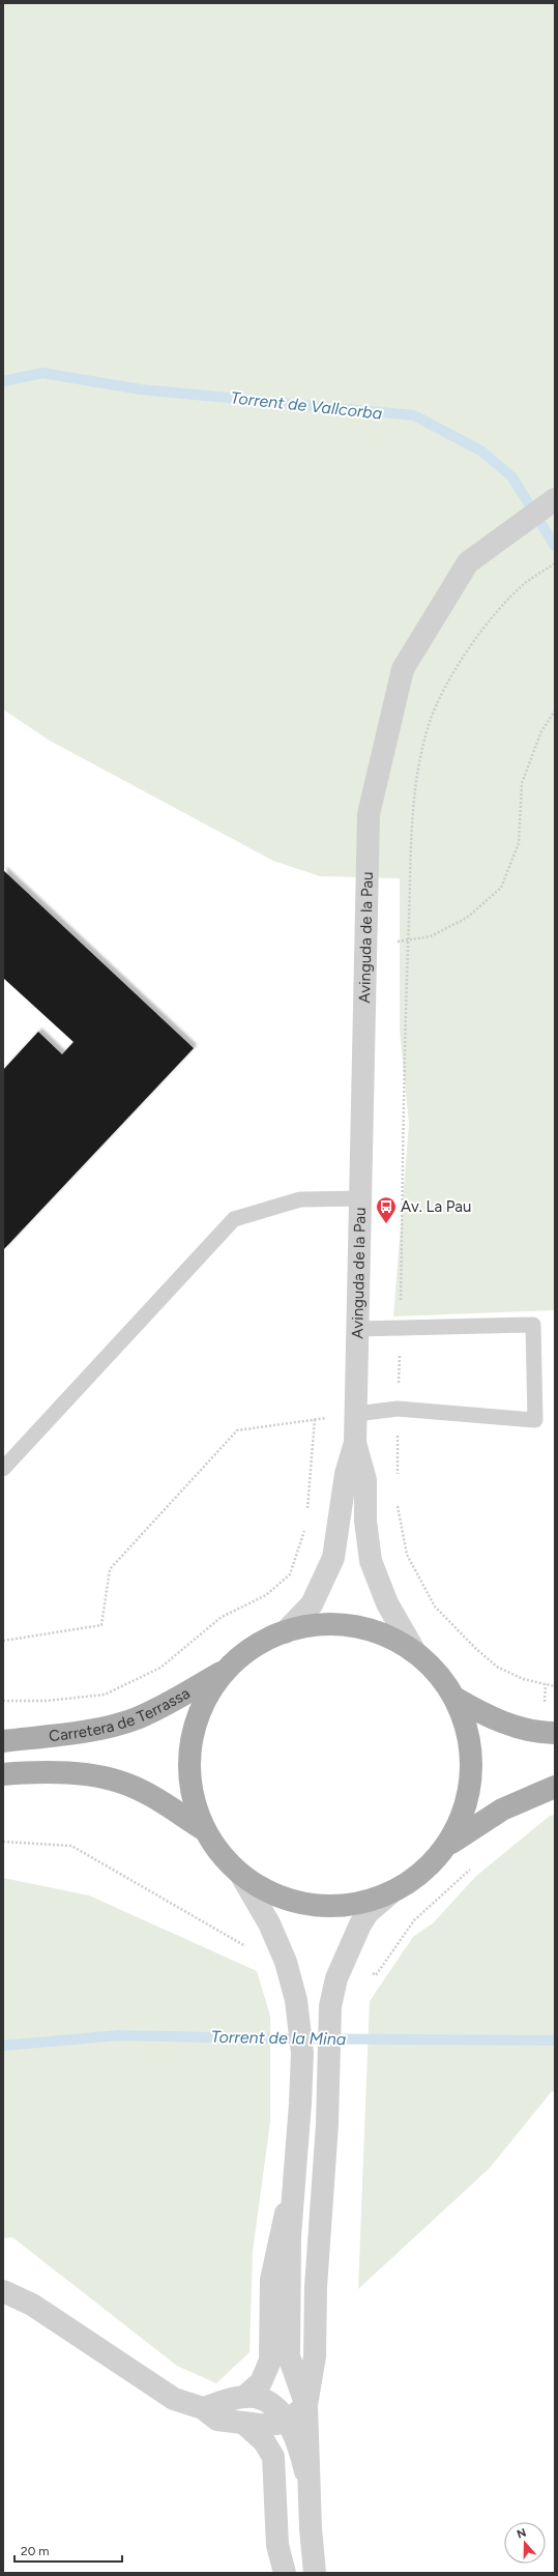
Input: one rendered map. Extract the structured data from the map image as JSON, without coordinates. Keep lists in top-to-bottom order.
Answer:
{
  "streets": {
    "main road": ["Carretera de Terrassa"],
    "street": ["Avinguda de la Pau"]
  },
  "water": ["Torrent de Vallcorba", "Torrent de la Mina"],
  "places": {
    "bus stop": ["Av. La Pau"]
  },
  "scale_bar": "20 m",
  "north": "top"
}
